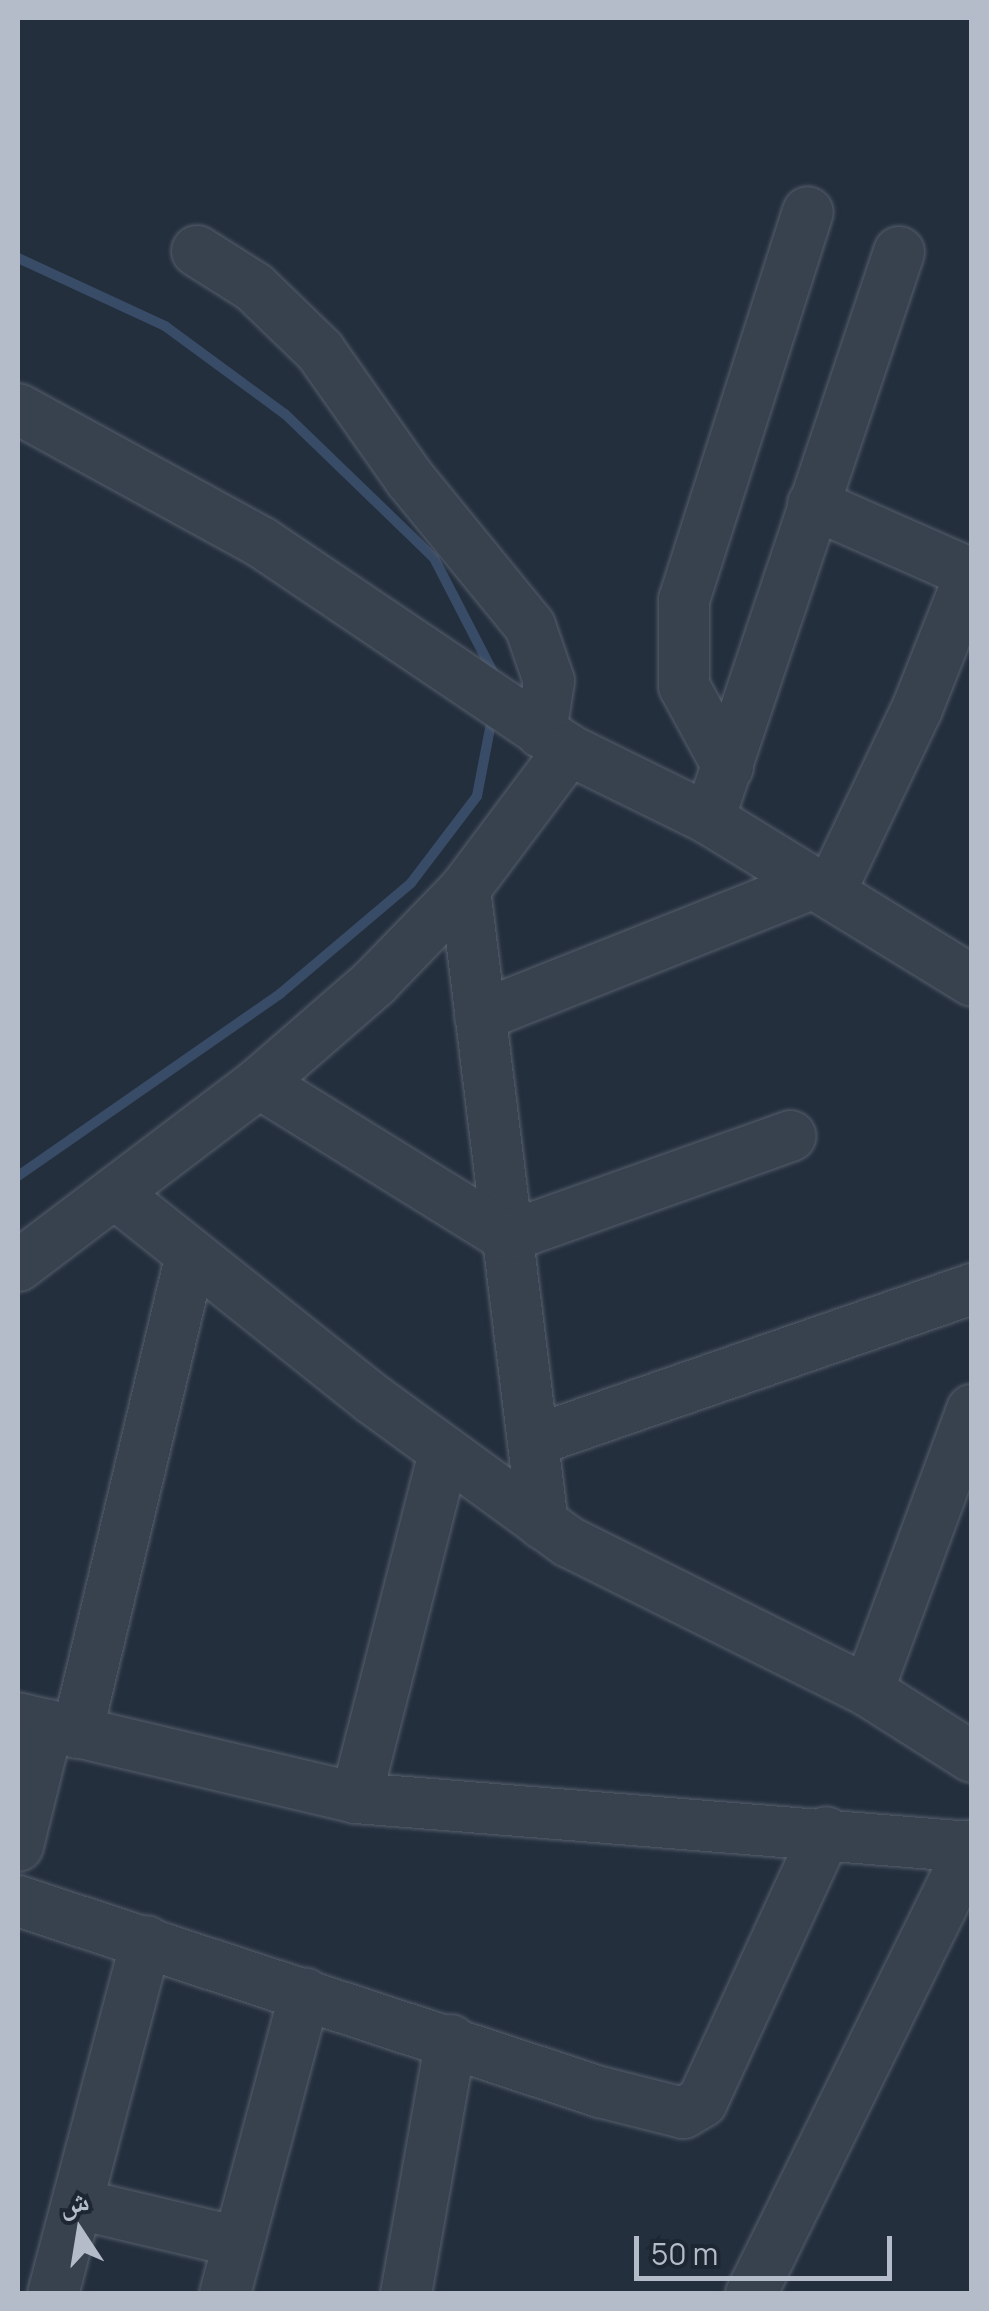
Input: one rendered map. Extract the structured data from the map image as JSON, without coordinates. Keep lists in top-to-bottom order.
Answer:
{
  "scale_bar": "50 m",
  "north": "top"
}
